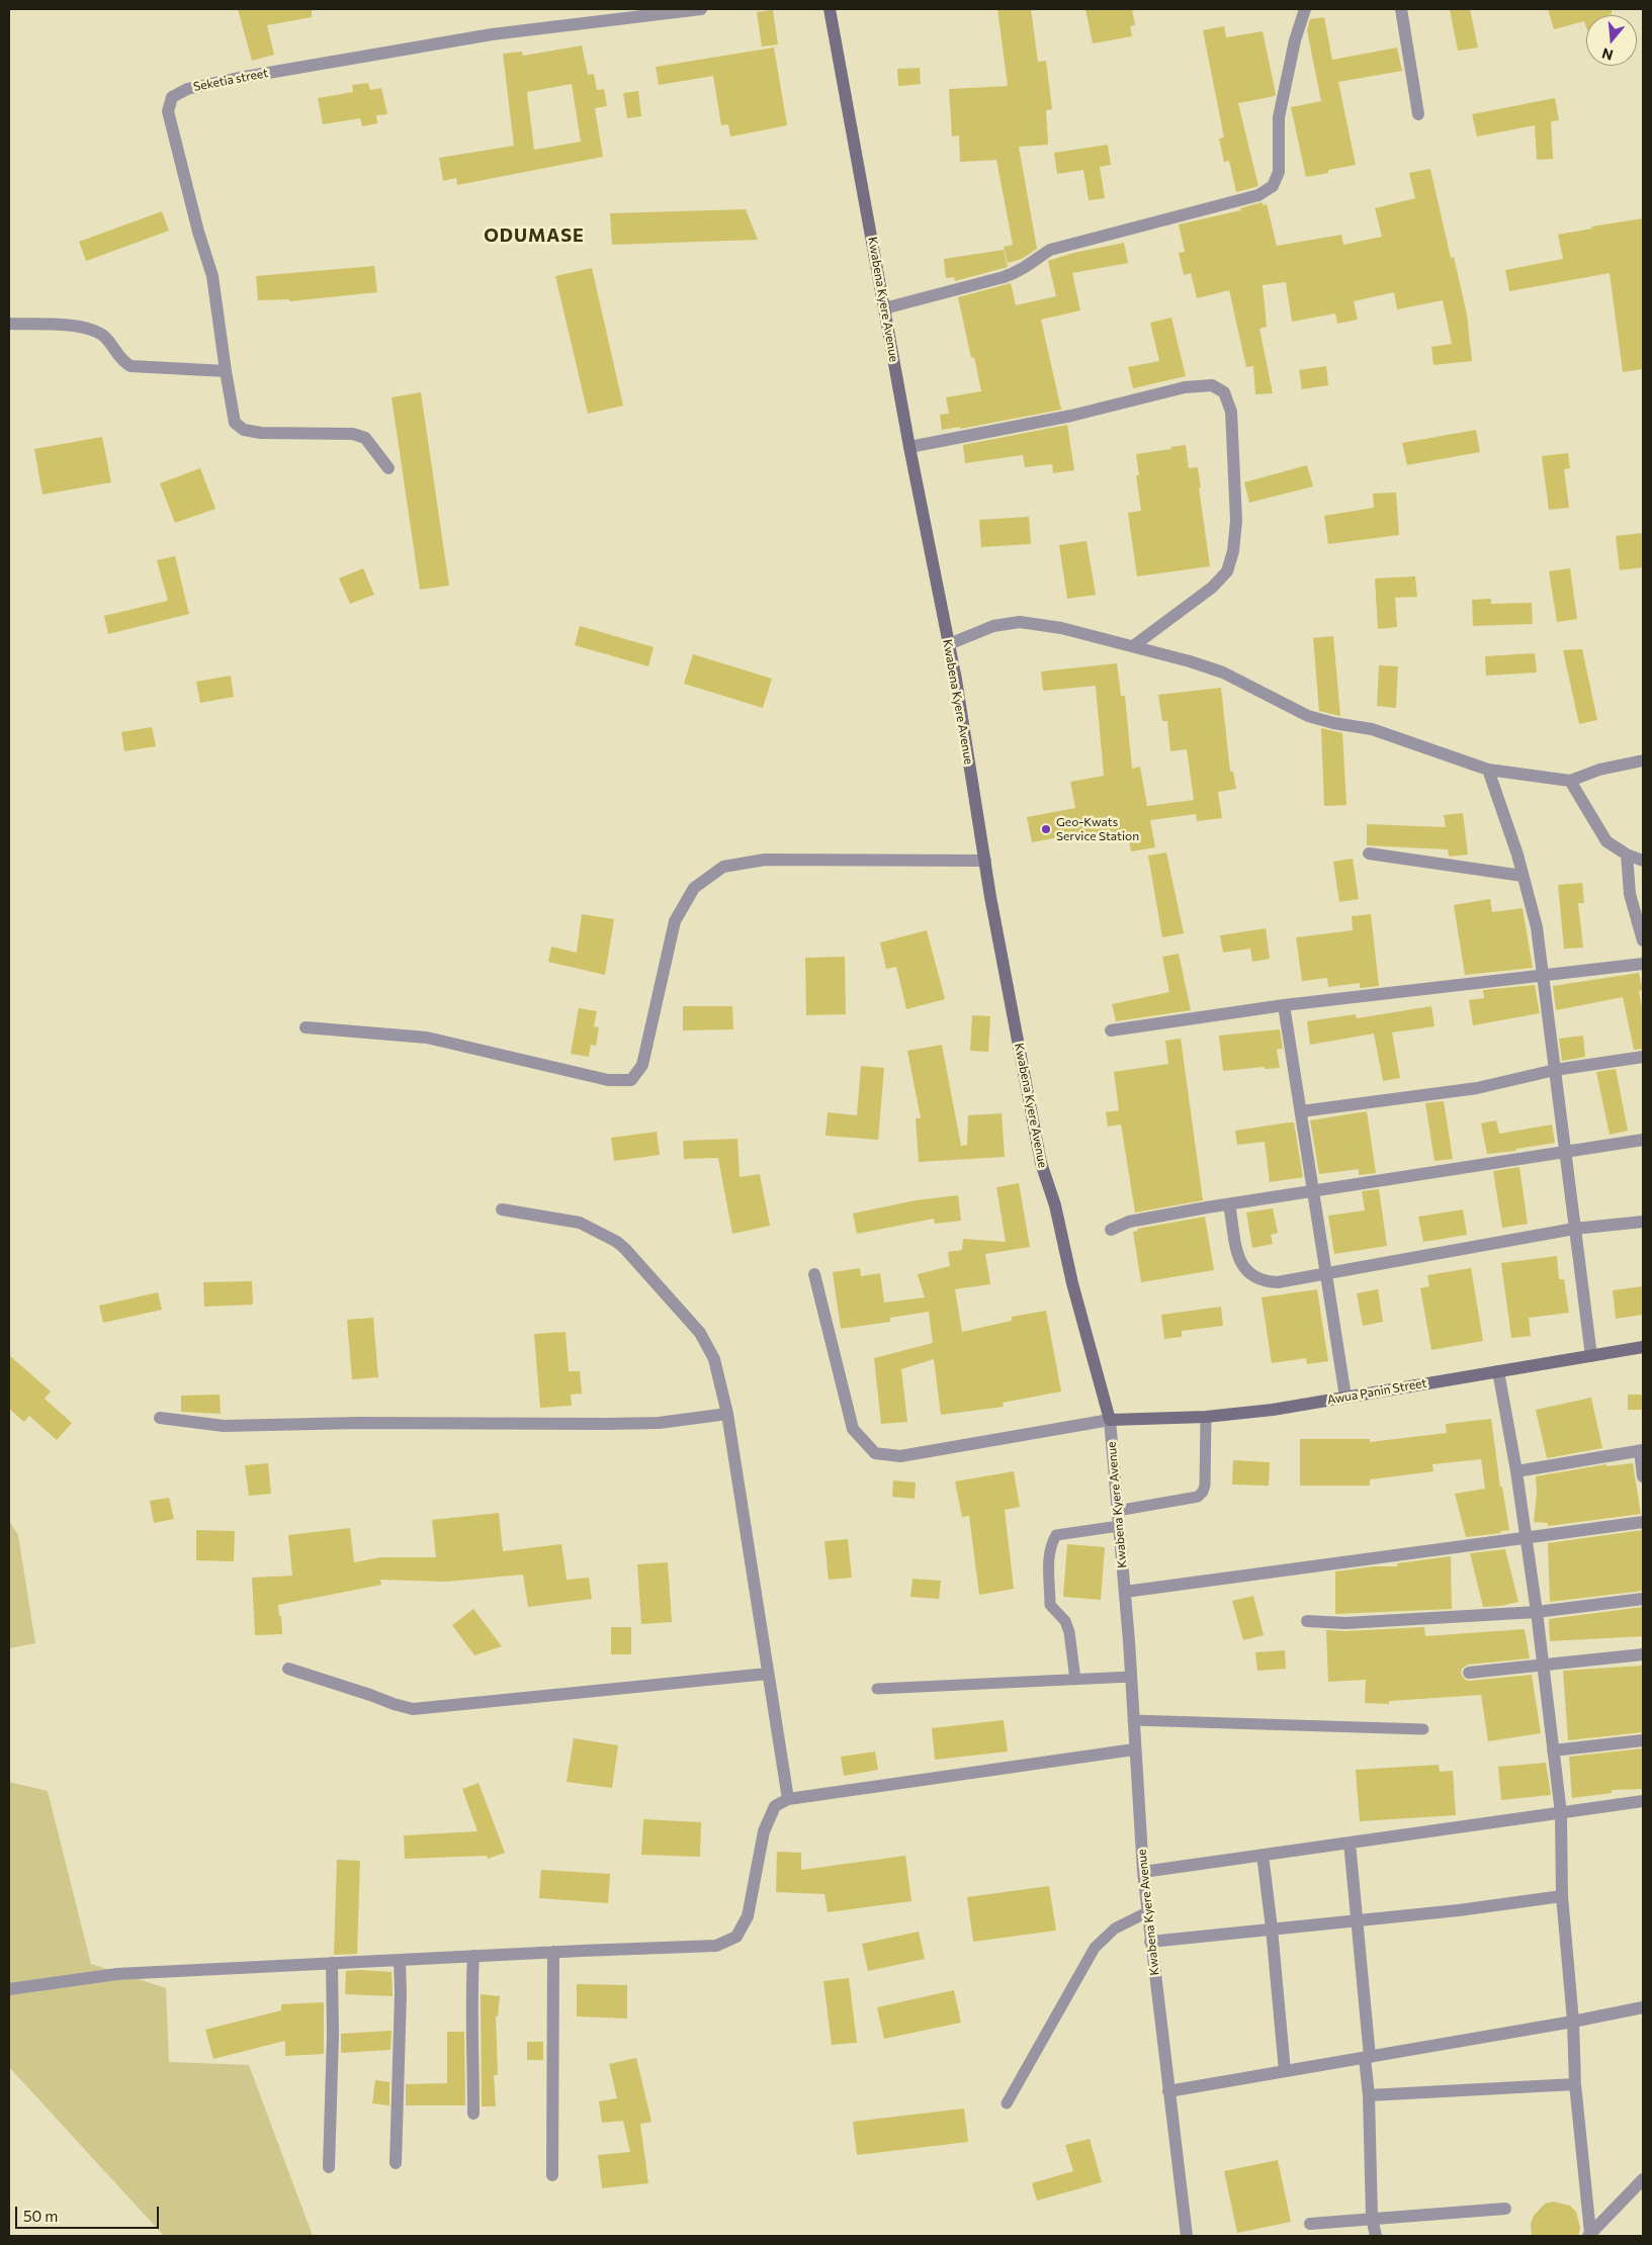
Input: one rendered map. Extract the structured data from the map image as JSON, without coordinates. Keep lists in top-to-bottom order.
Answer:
{
  "streets": {
    "main road": ["Kwabena Kyere Avenue", "Awua Panin Street"],
    "street": ["Seketia street"]
  },
  "crossings": [
    ["Kwabena Kyere Avenue", "Awua Panin Street"]
  ],
  "districts": ["ODUMASE"],
  "places": ["Geo-Kwats Service Station"],
  "scale_bar": "50 m",
  "north": "bottom"
}
